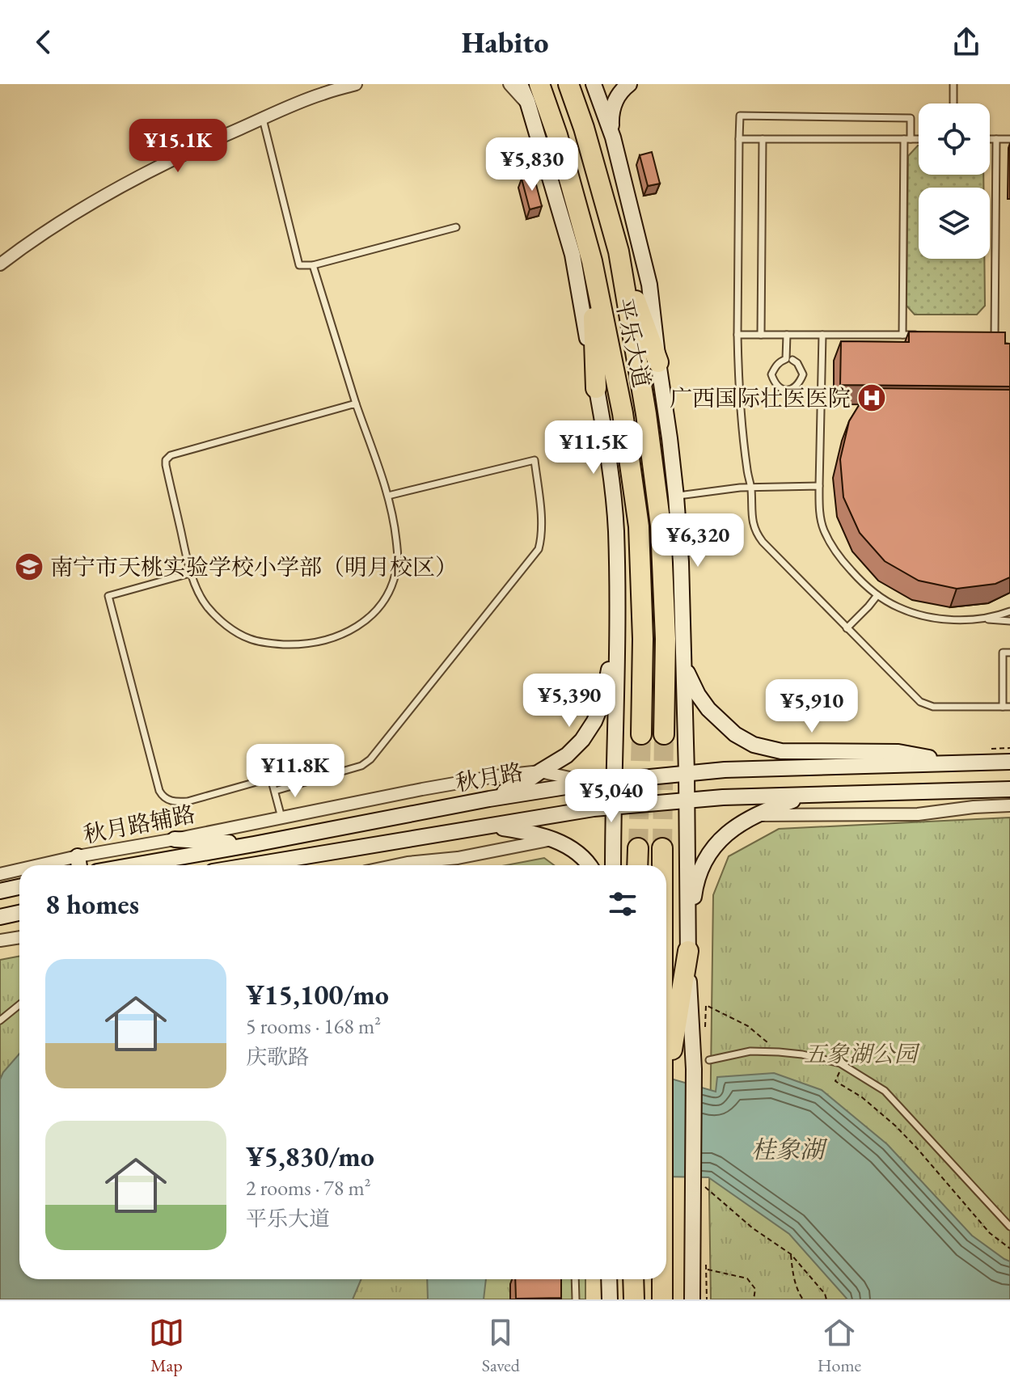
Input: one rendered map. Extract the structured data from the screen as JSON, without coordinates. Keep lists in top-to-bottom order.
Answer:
{
  "streets": {
    "highway": ["平乐大道"],
    "main road": ["秋月路"],
    "street": ["秋月路辅路"]
  },
  "crossings": [
    ["秋月路", "秋月路辅路"]
  ],
  "water": ["桂象湖"],
  "parks": ["五象湖公园"],
  "places": {
    "hospital": ["广西国际壮医医院"],
    "school or university": ["南宁市天桃实验学校小学部（明月校区）"]
  },
  "page": {
    "header": "Habito",
    "price": [
      "¥15.1K",
      "¥5,830",
      "¥11.5K",
      "¥6,320",
      "¥5,390",
      "¥5,910",
      "¥11.8K",
      "¥5,040"
    ],
    "heading": "8 homes",
    "list": [
      {
        "name": "¥15,100/mo",
        "note": "5 rooms · 168 m² · 庆歌路"
      },
      {
        "name": "¥5,830/mo",
        "note": "2 rooms · 78 m² · 平乐大道"
      }
    ],
    "tabs": ["Map", "Saved", "Home"]
  }
}
